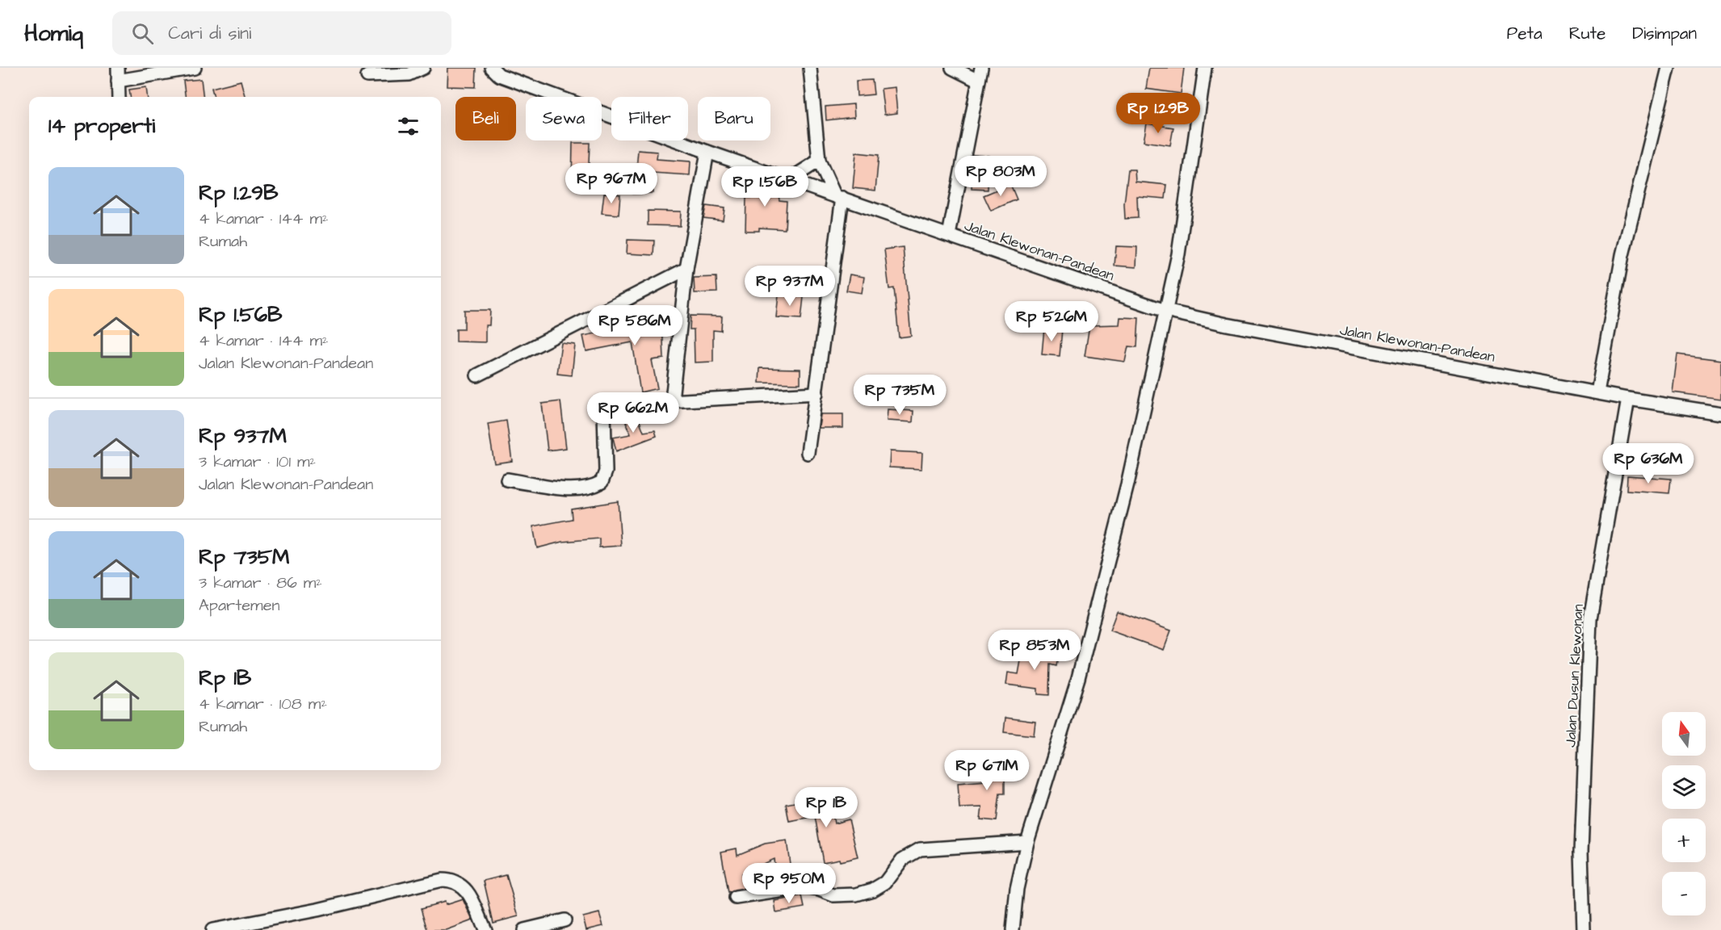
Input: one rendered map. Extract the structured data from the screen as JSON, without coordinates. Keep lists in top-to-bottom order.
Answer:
{
  "streets": {
    "street": ["Jalan Klewonan-Pandean", "Jalan Dusun Klewonan"]
  },
  "north": "top",
  "page": {
    "header": "Homiq",
    "search": "Cari di sini",
    "nav": ["Peta", "Rute", "Disimpan"],
    "price": [
      "Rp 1.29B",
      "Rp 803M",
      "Rp 967M",
      "Rp 1.56B",
      "Rp 937M",
      "Rp 526M",
      "Rp 586M",
      "Rp 735M",
      "Rp 662M",
      "Rp 636M",
      "Rp 853M",
      "Rp 671M",
      "Rp 1B",
      "Rp 950M"
    ],
    "chip": [
      "Beli",
      "Sewa",
      "Filter",
      "Baru"
    ],
    "heading": "14 properti",
    "list": [
      {
        "name": "Rp 1.29B",
        "note": "4 kamar · 144 m² · Rumah"
      },
      {
        "name": "Rp 1.56B",
        "note": "4 kamar · 144 m² · Jalan Klewonan-Pandean"
      },
      {
        "name": "Rp 937M",
        "note": "3 kamar · 101 m² · Jalan Klewonan-Pandean"
      },
      {
        "name": "Rp 735M",
        "note": "3 kamar · 86 m² · Apartemen"
      },
      {
        "name": "Rp 1B",
        "note": "4 kamar · 108 m² · Rumah"
      }
    ],
    "map_buttons": ["+", "−"]
  }
}
